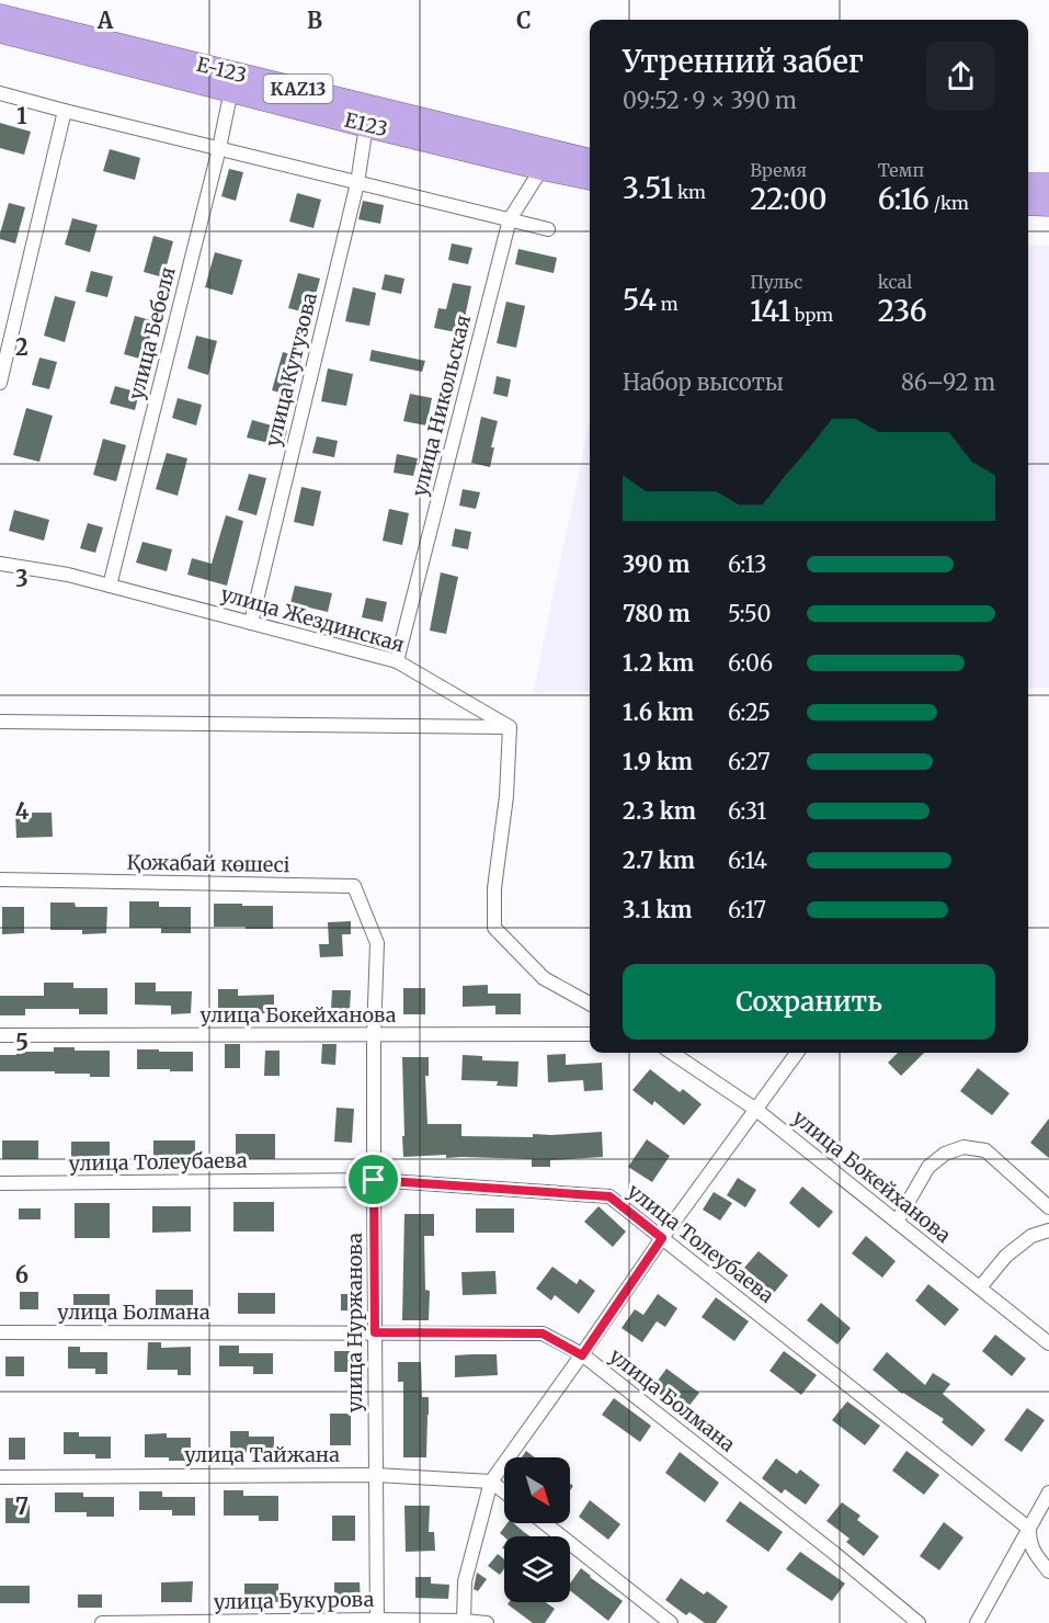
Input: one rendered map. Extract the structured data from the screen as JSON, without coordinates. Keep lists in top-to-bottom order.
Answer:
{
  "streets": {
    "main road": ["Е-123", "KAZ13", "Е123"],
    "street": [
      "улица Бебеля",
      "улица Кутузова",
      "улица Никольская",
      "улица Жездинская",
      "Қожабай көшесі",
      "улица Бокейханова",
      "улица Толеубаева",
      "улица Болмана",
      "улица Нуржанова",
      "улица Тайжана",
      "улица Букурова"
    ]
  },
  "crossings": [
    ["KAZ13", "Е123"],
    ["KAZ13", "улица Никольская"],
    ["Е123", "улица Бебеля"],
    ["Е123", "улица Кутузова"],
    ["Е123", "улица Никольская"],
    ["улица Бебеля", "улица Жездинская"],
    ["улица Кутузова", "улица Жездинская"],
    ["улица Никольская", "улица Жездинская"],
    ["Қожабай көшесі", "улица Нуржанова"],
    ["улица Бокейханова", "улица Нуржанова"],
    ["улица Толеубаева", "улица Нуржанова"],
    ["улица Болмана", "улица Нуржанова"],
    ["улица Нуржанова", "улица Тайжана"],
    ["улица Нуржанова", "улица Букурова"]
  ],
  "north": "bottom right",
  "page": {
    "heading": ["Утренний забег", "09:52 · 9 × 390 m"],
    "stats": [
      ["3.51 km"],
      ["Время", "22:00"],
      ["Темп", "6:16 /km"],
      ["54 m"],
      ["Пульс", "141 bpm"],
      ["kcal", "236"]
    ],
    "chart": ["Набор высоты", "86–92 m"],
    "list": [
      {
        "name": "390 m",
        "note": "6:13"
      },
      {
        "name": "780 m",
        "note": "5:50"
      },
      {
        "name": "1.2 km",
        "note": "6:06"
      },
      {
        "name": "1.6 km",
        "note": "6:25"
      },
      {
        "name": "1.9 km",
        "note": "6:27"
      },
      {
        "name": "2.3 km",
        "note": "6:31"
      },
      {
        "name": "2.7 km",
        "note": "6:14"
      },
      {
        "name": "3.1 km",
        "note": "6:17"
      }
    ],
    "buttons": "Сохранить"
  },
  "grid": {
    "columns": ["A", "B", "C"],
    "rows": [
      "1",
      "2",
      "3",
      "4",
      "5",
      "6",
      "7"
    ]
  }
}
